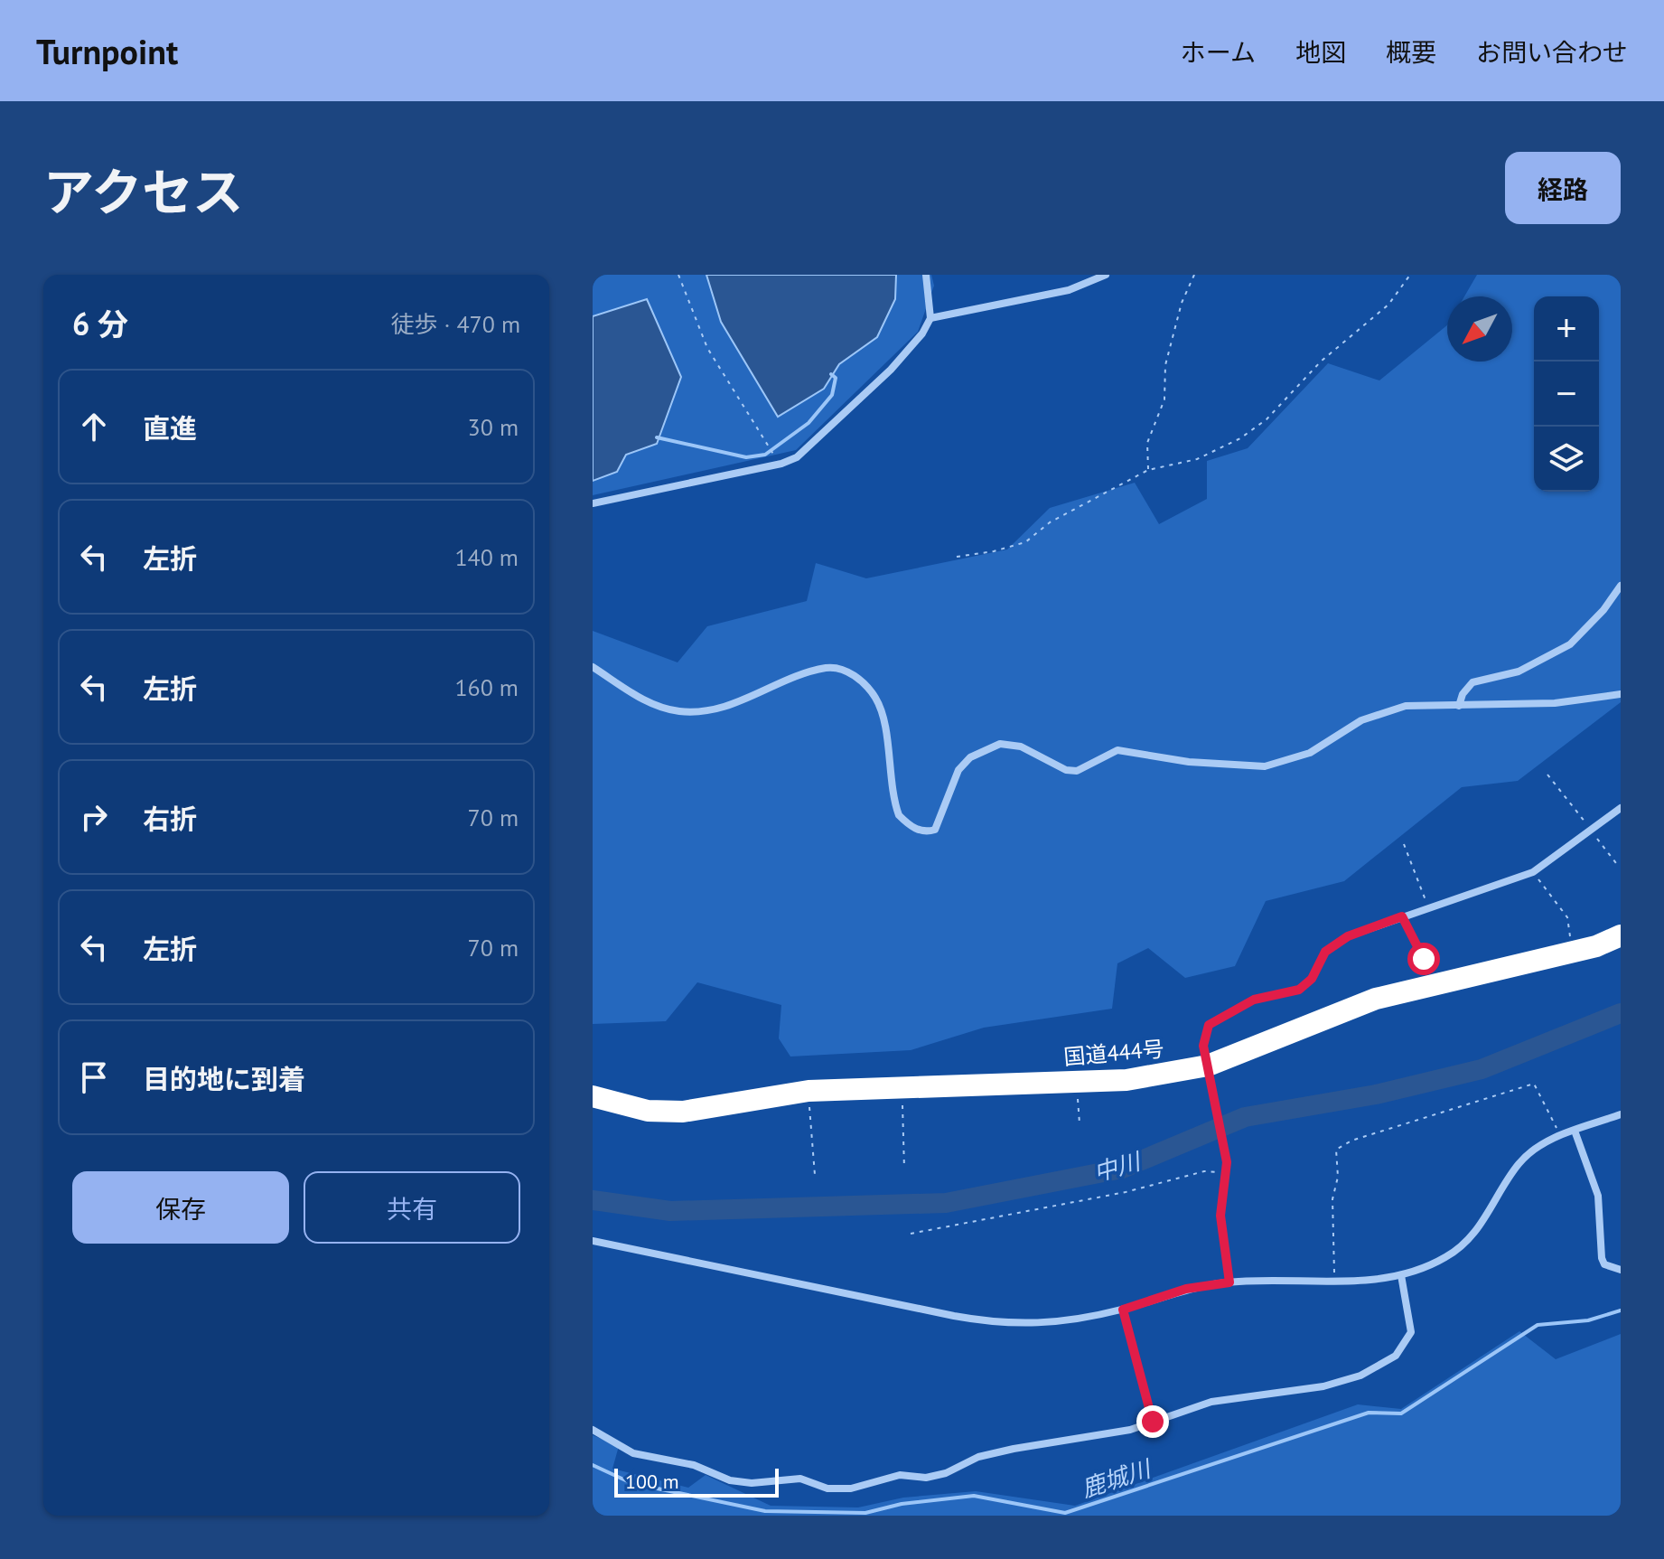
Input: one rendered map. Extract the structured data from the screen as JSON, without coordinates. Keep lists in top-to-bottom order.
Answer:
{
  "streets": {
    "highway": ["国道444号"]
  },
  "water": ["中川", "鹿城川"],
  "scale_bar": "100 m",
  "north": "bottom left",
  "page": {
    "header": "Turnpoint",
    "nav": [
      "ホーム",
      "地図",
      "概要",
      "お問い合わせ"
    ],
    "title": "アクセス",
    "buttons": [
      "経路",
      ["保存", "共有"]
    ],
    "heading": ["6 分", "徒歩 · 470 m"],
    "map_buttons": ["+", "−"],
    "list": [
      ["直進", "30 m"],
      ["左折", "140 m"],
      ["左折", "160 m"],
      ["右折", "70 m"],
      ["左折", "70 m"],
      "目的地に到着"
    ],
    "scale": "100 m"
  }
}
